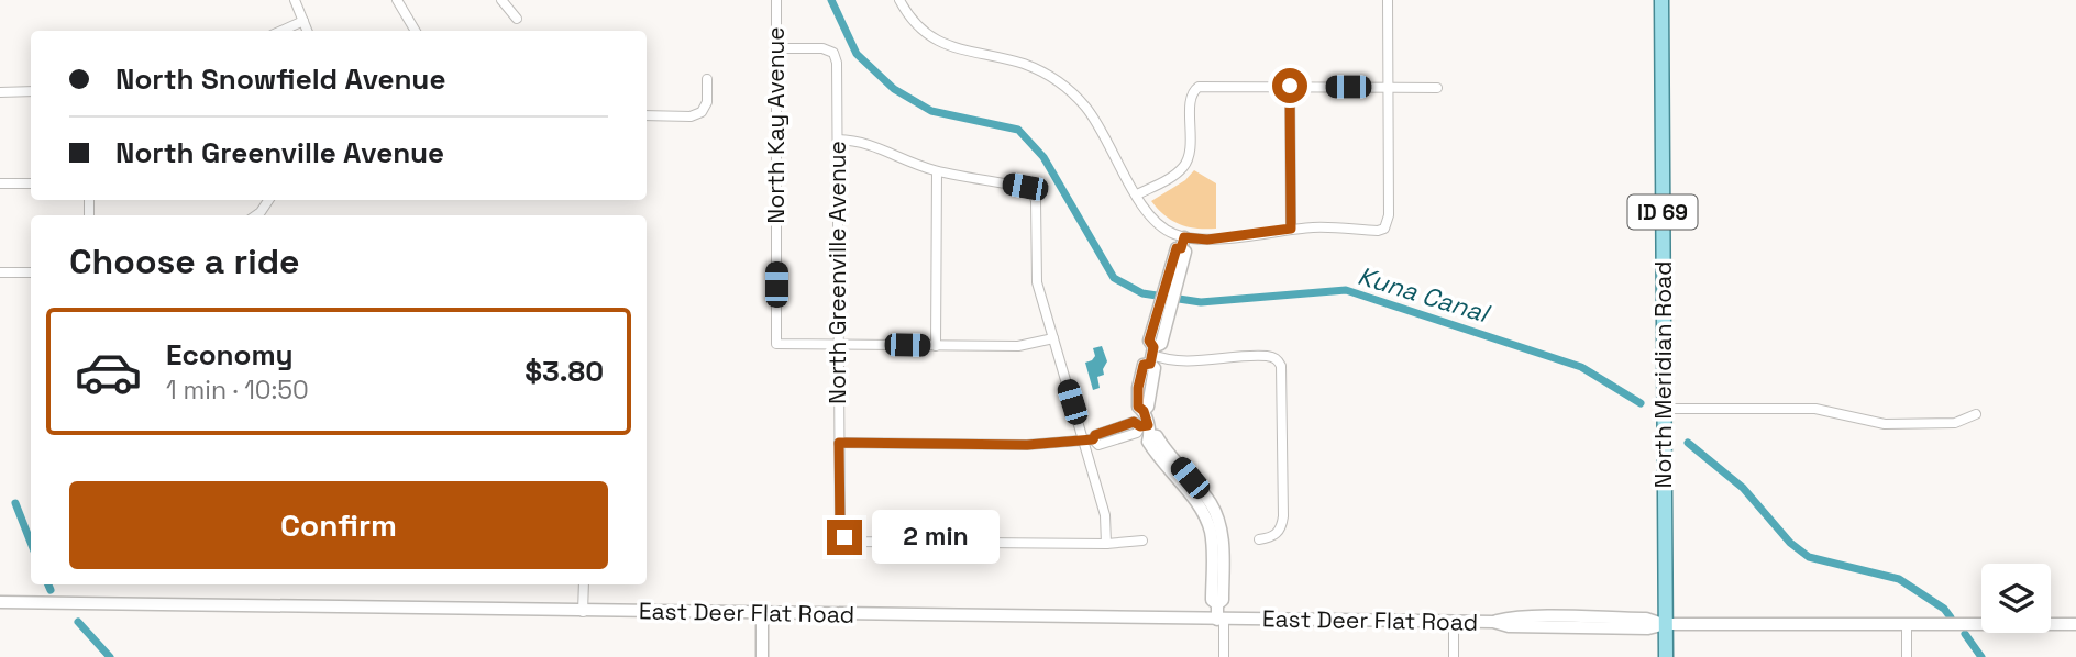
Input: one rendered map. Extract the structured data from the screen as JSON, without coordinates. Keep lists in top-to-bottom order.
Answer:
{
  "streets": {
    "main road": ["ID 69", "North Meridian Road", "East Deer Flat Road"],
    "street": ["North Kay Avenue", "North Greenville Avenue"]
  },
  "crossings": [
    ["North Kay Avenue", "North Greenville Avenue"],
    ["North Meridian Road", "East Deer Flat Road"]
  ],
  "water": ["Kuna Canal"],
  "page": {
    "banner": ["North Snowfield Avenue", "North Greenville Avenue"],
    "heading": "Choose a ride",
    "list": [
      {
        "name": "Economy",
        "note": "1 min · 10:50",
        "value": "$3.80"
      }
    ],
    "buttons": "Confirm",
    "bubble": "2 min"
  }
}
